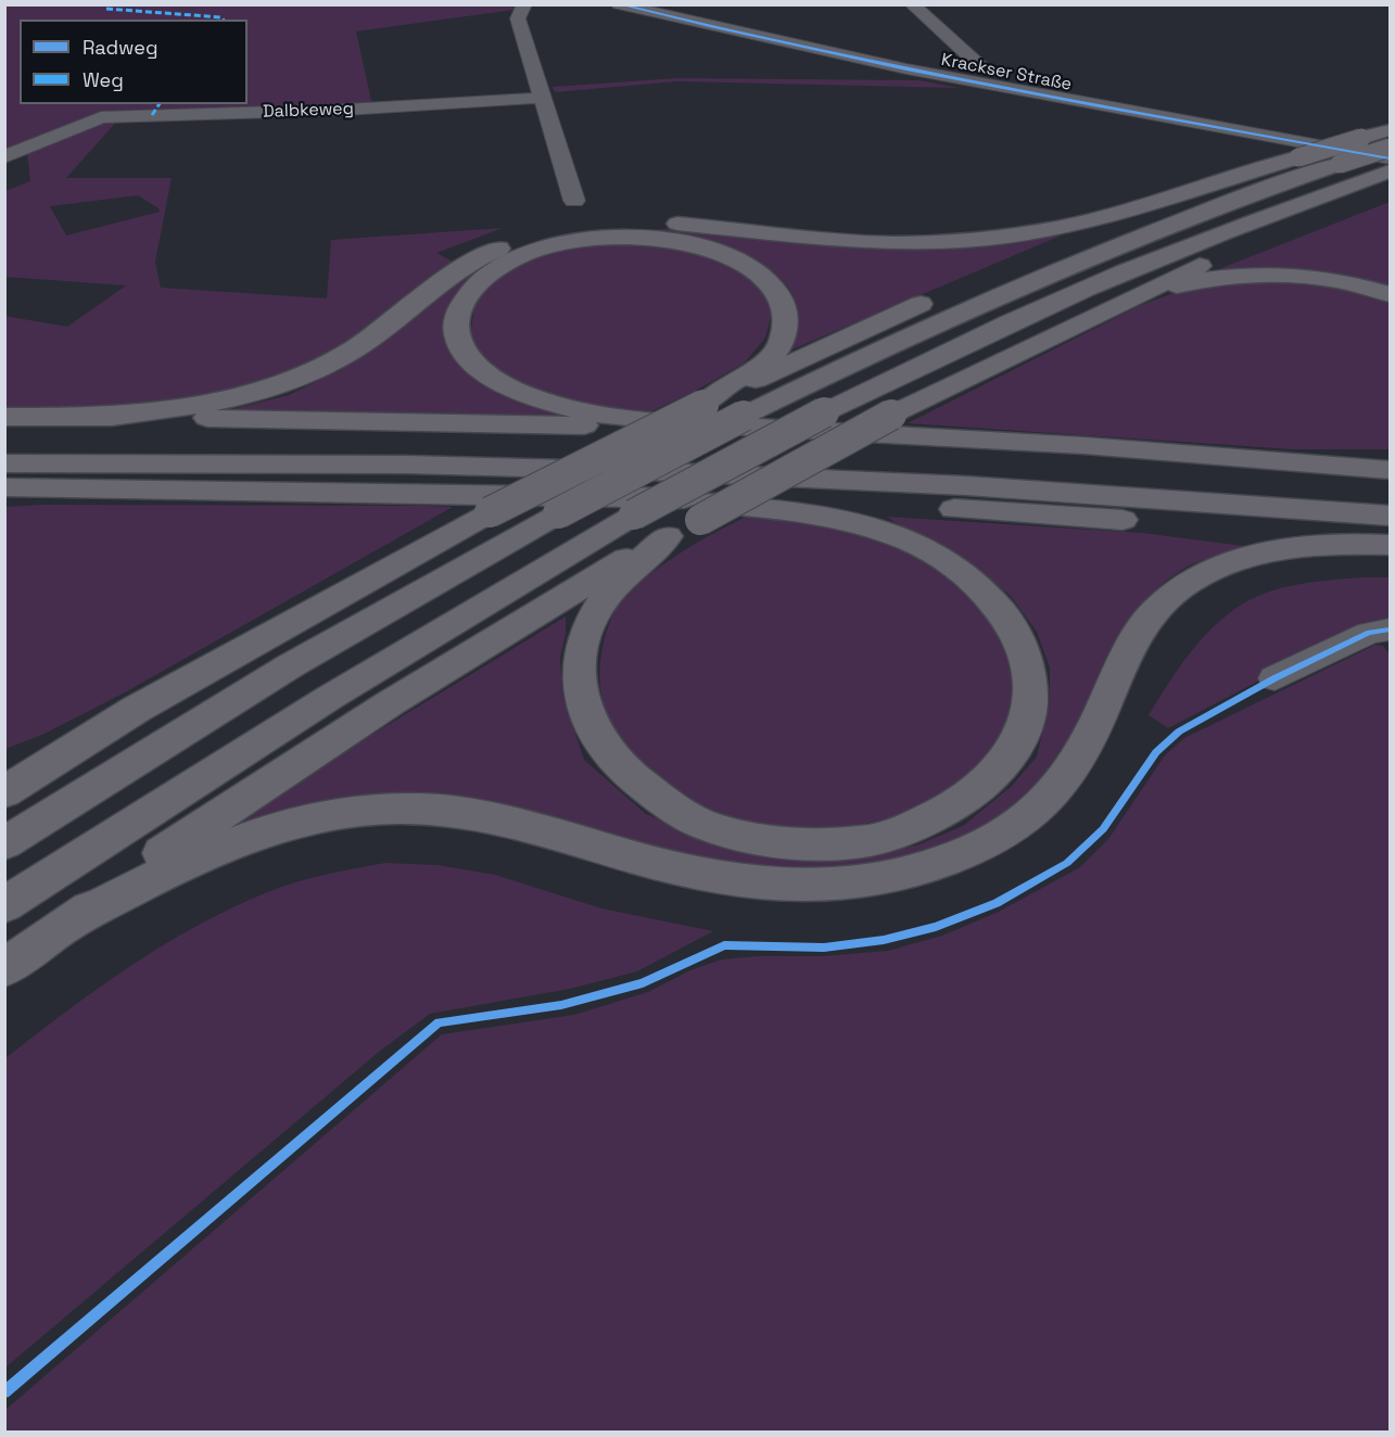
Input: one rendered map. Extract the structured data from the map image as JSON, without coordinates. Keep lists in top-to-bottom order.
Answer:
{
  "streets": {
    "street": ["Krackser Straße", "Dalbkeweg"]
  },
  "legend": ["Radweg", "Weg"]
}
